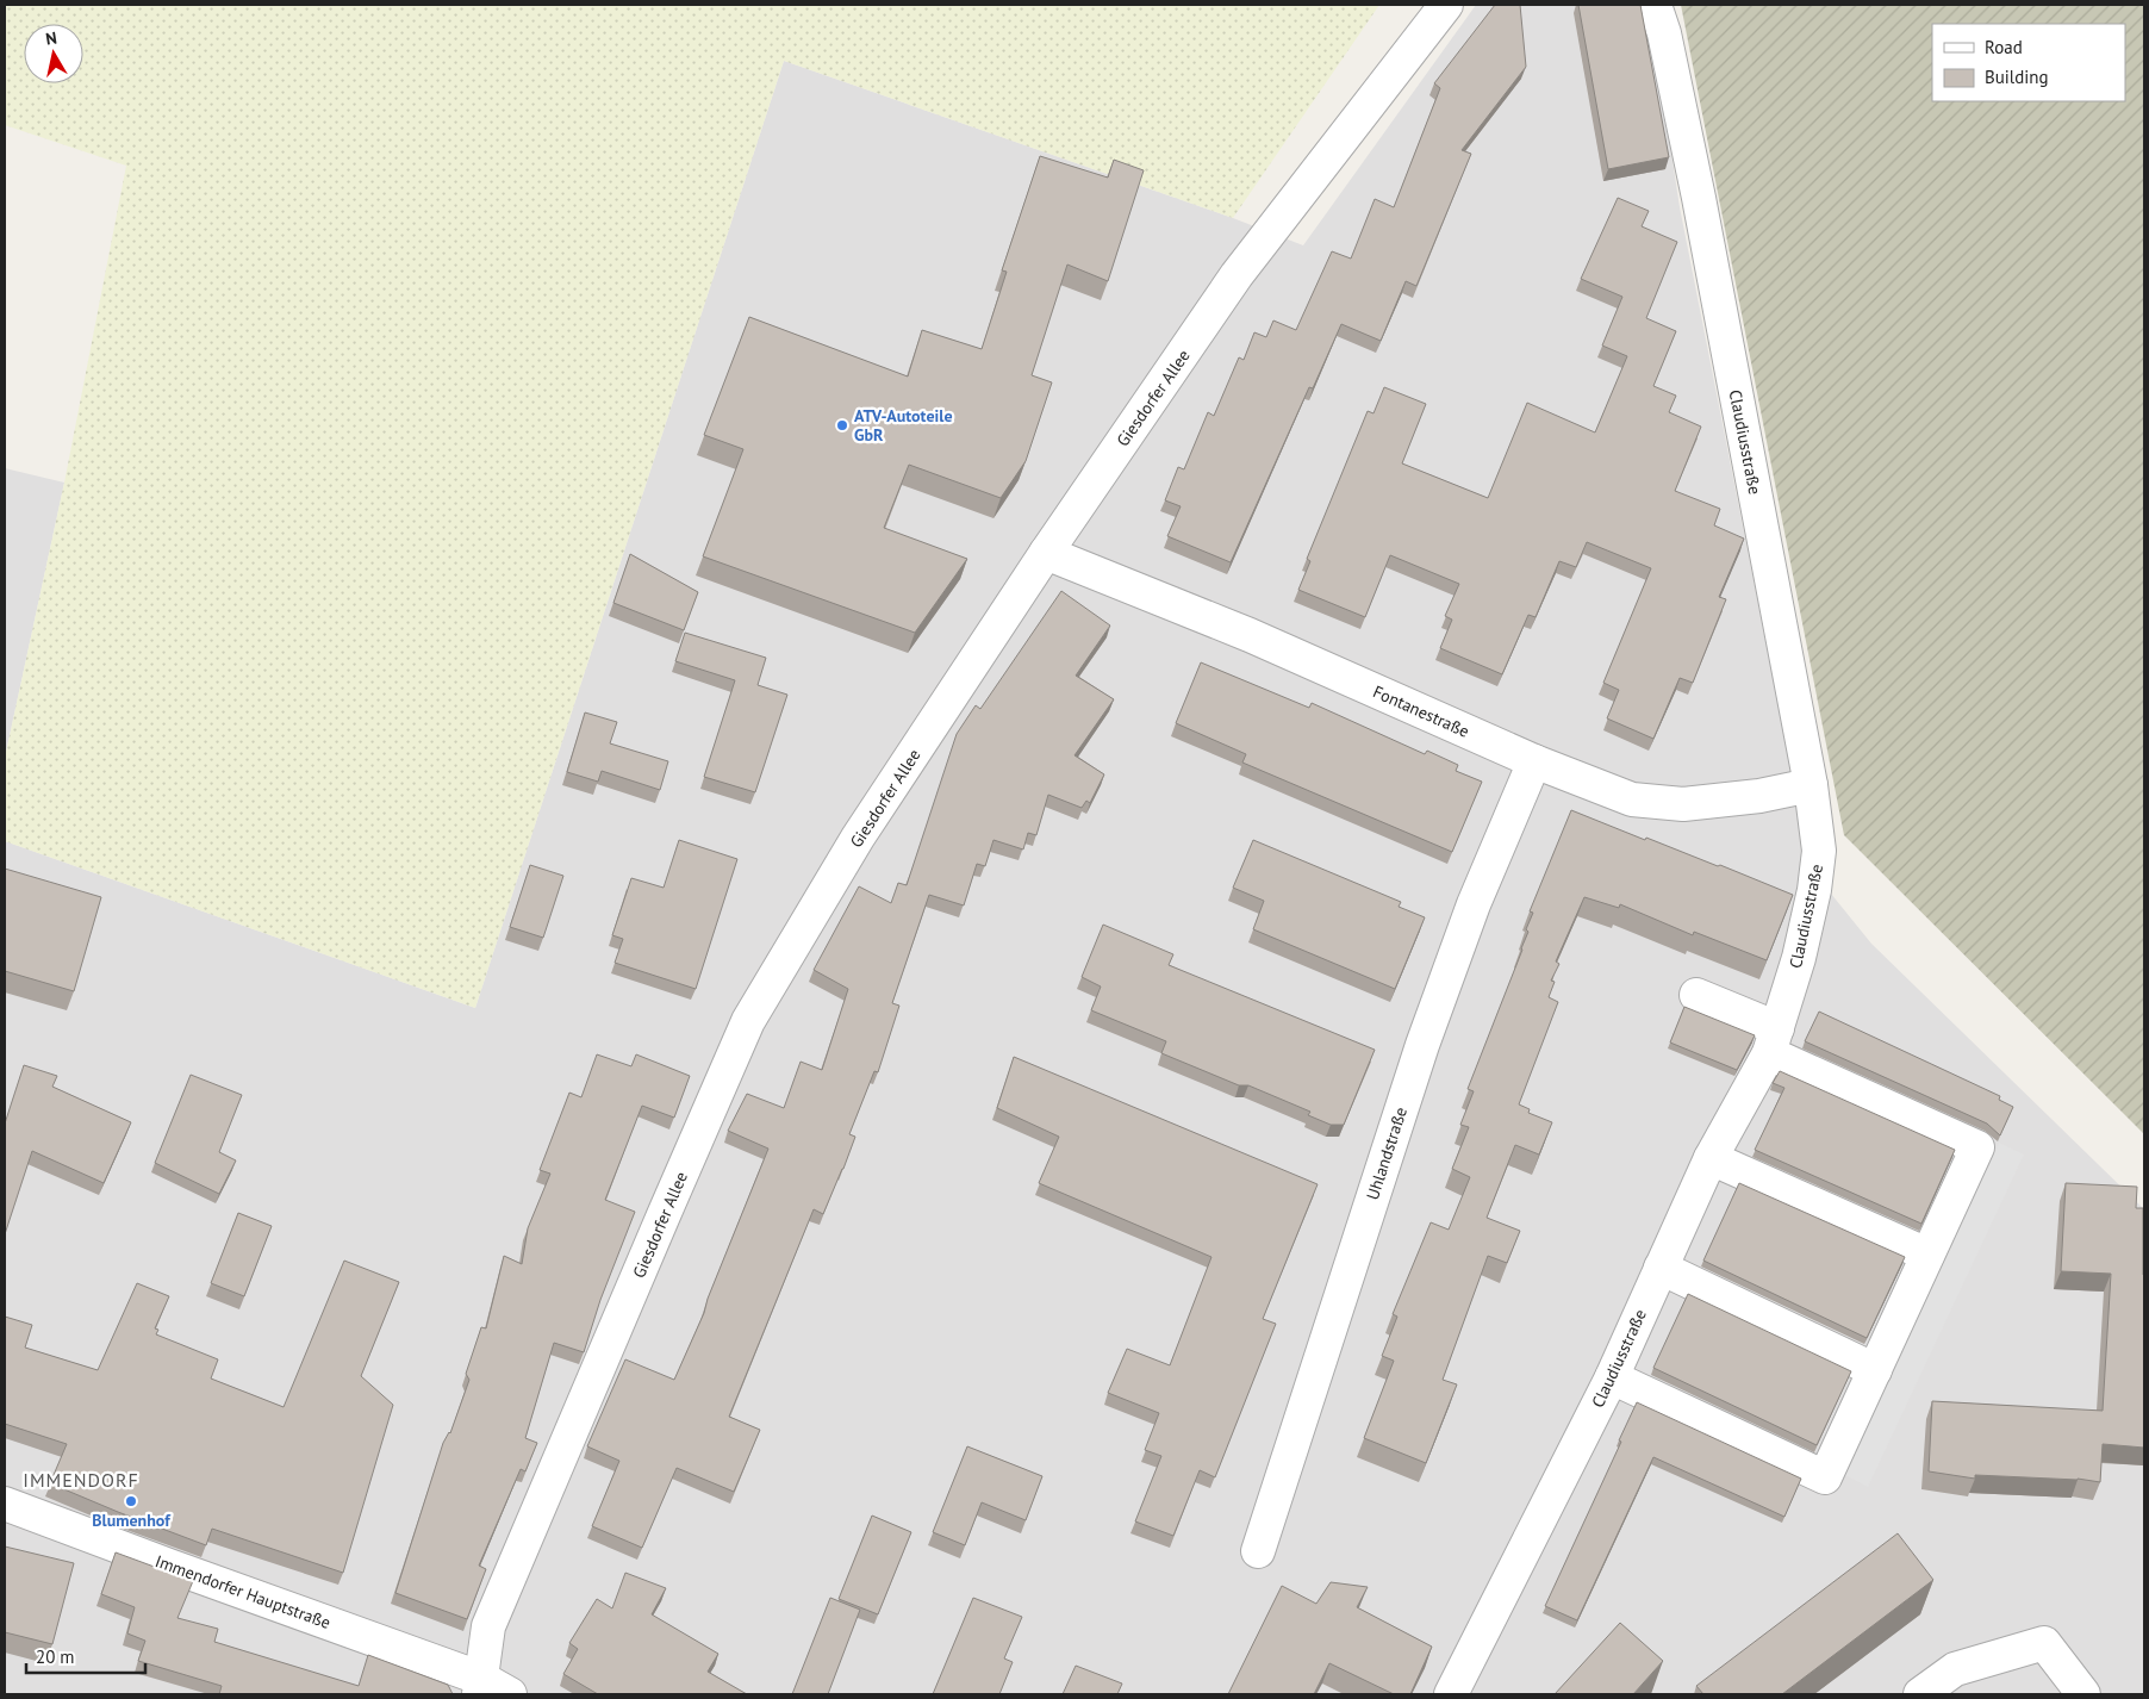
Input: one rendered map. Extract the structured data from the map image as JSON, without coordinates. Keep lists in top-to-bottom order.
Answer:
{
  "streets": {
    "street": [
      "Giesdorfer Allee",
      "Claudiusstraße",
      "Fontanestraße",
      "Uhlandstraße",
      "Immendorfer Hauptstraße"
    ]
  },
  "crossings": [
    ["Giesdorfer Allee", "Fontanestraße"],
    ["Giesdorfer Allee", "Immendorfer Hauptstraße"],
    ["Claudiusstraße", "Fontanestraße"],
    ["Fontanestraße", "Uhlandstraße"]
  ],
  "districts": ["IMMENDORF"],
  "places": ["ATV-Autoteile GbR", "Blumenhof"],
  "legend": ["Road", "Building"],
  "scale_bar": "20 m",
  "north": "top"
}
